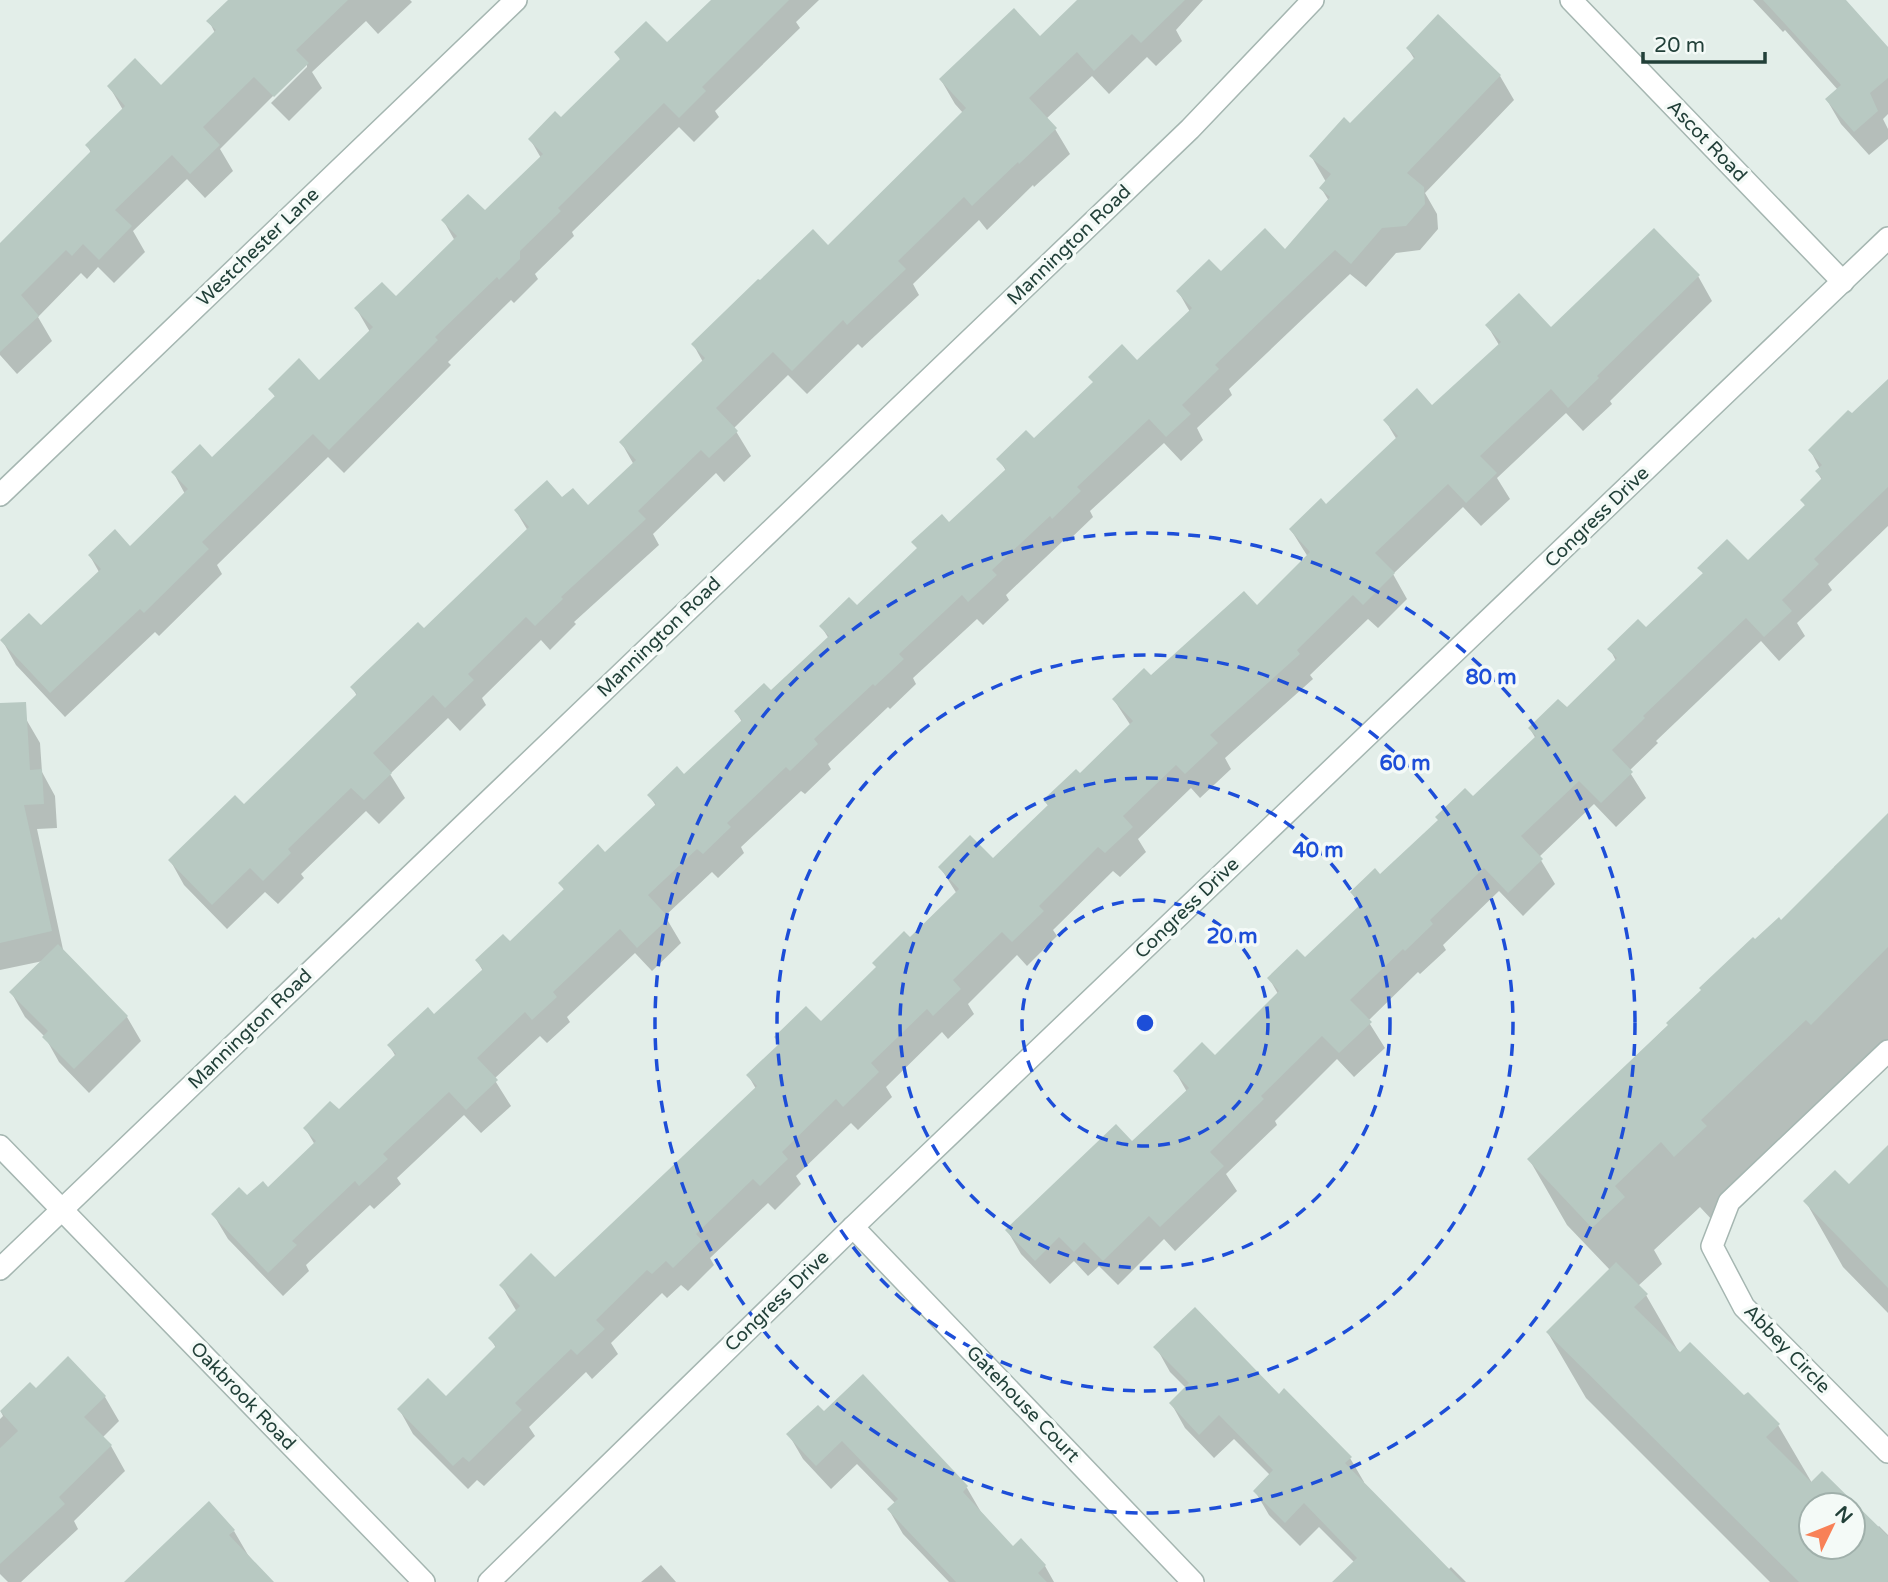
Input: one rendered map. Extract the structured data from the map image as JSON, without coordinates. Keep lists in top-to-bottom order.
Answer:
{
  "streets": {
    "street": [
      "Ascot Road",
      "Mannington Road",
      "Westchester Lane",
      "Congress Drive",
      "Abbey Circle",
      "Oakbrook Road",
      "Gatehouse Court"
    ]
  },
  "crossings": [
    ["Ascot Road", "Congress Drive"],
    ["Mannington Road", "Oakbrook Road"],
    ["Congress Drive", "Gatehouse Court"]
  ],
  "scale_bar": "20 m",
  "north": "top right",
  "rings": [
    "80 m",
    "60 m",
    "40 m",
    "20 m"
  ]
}
